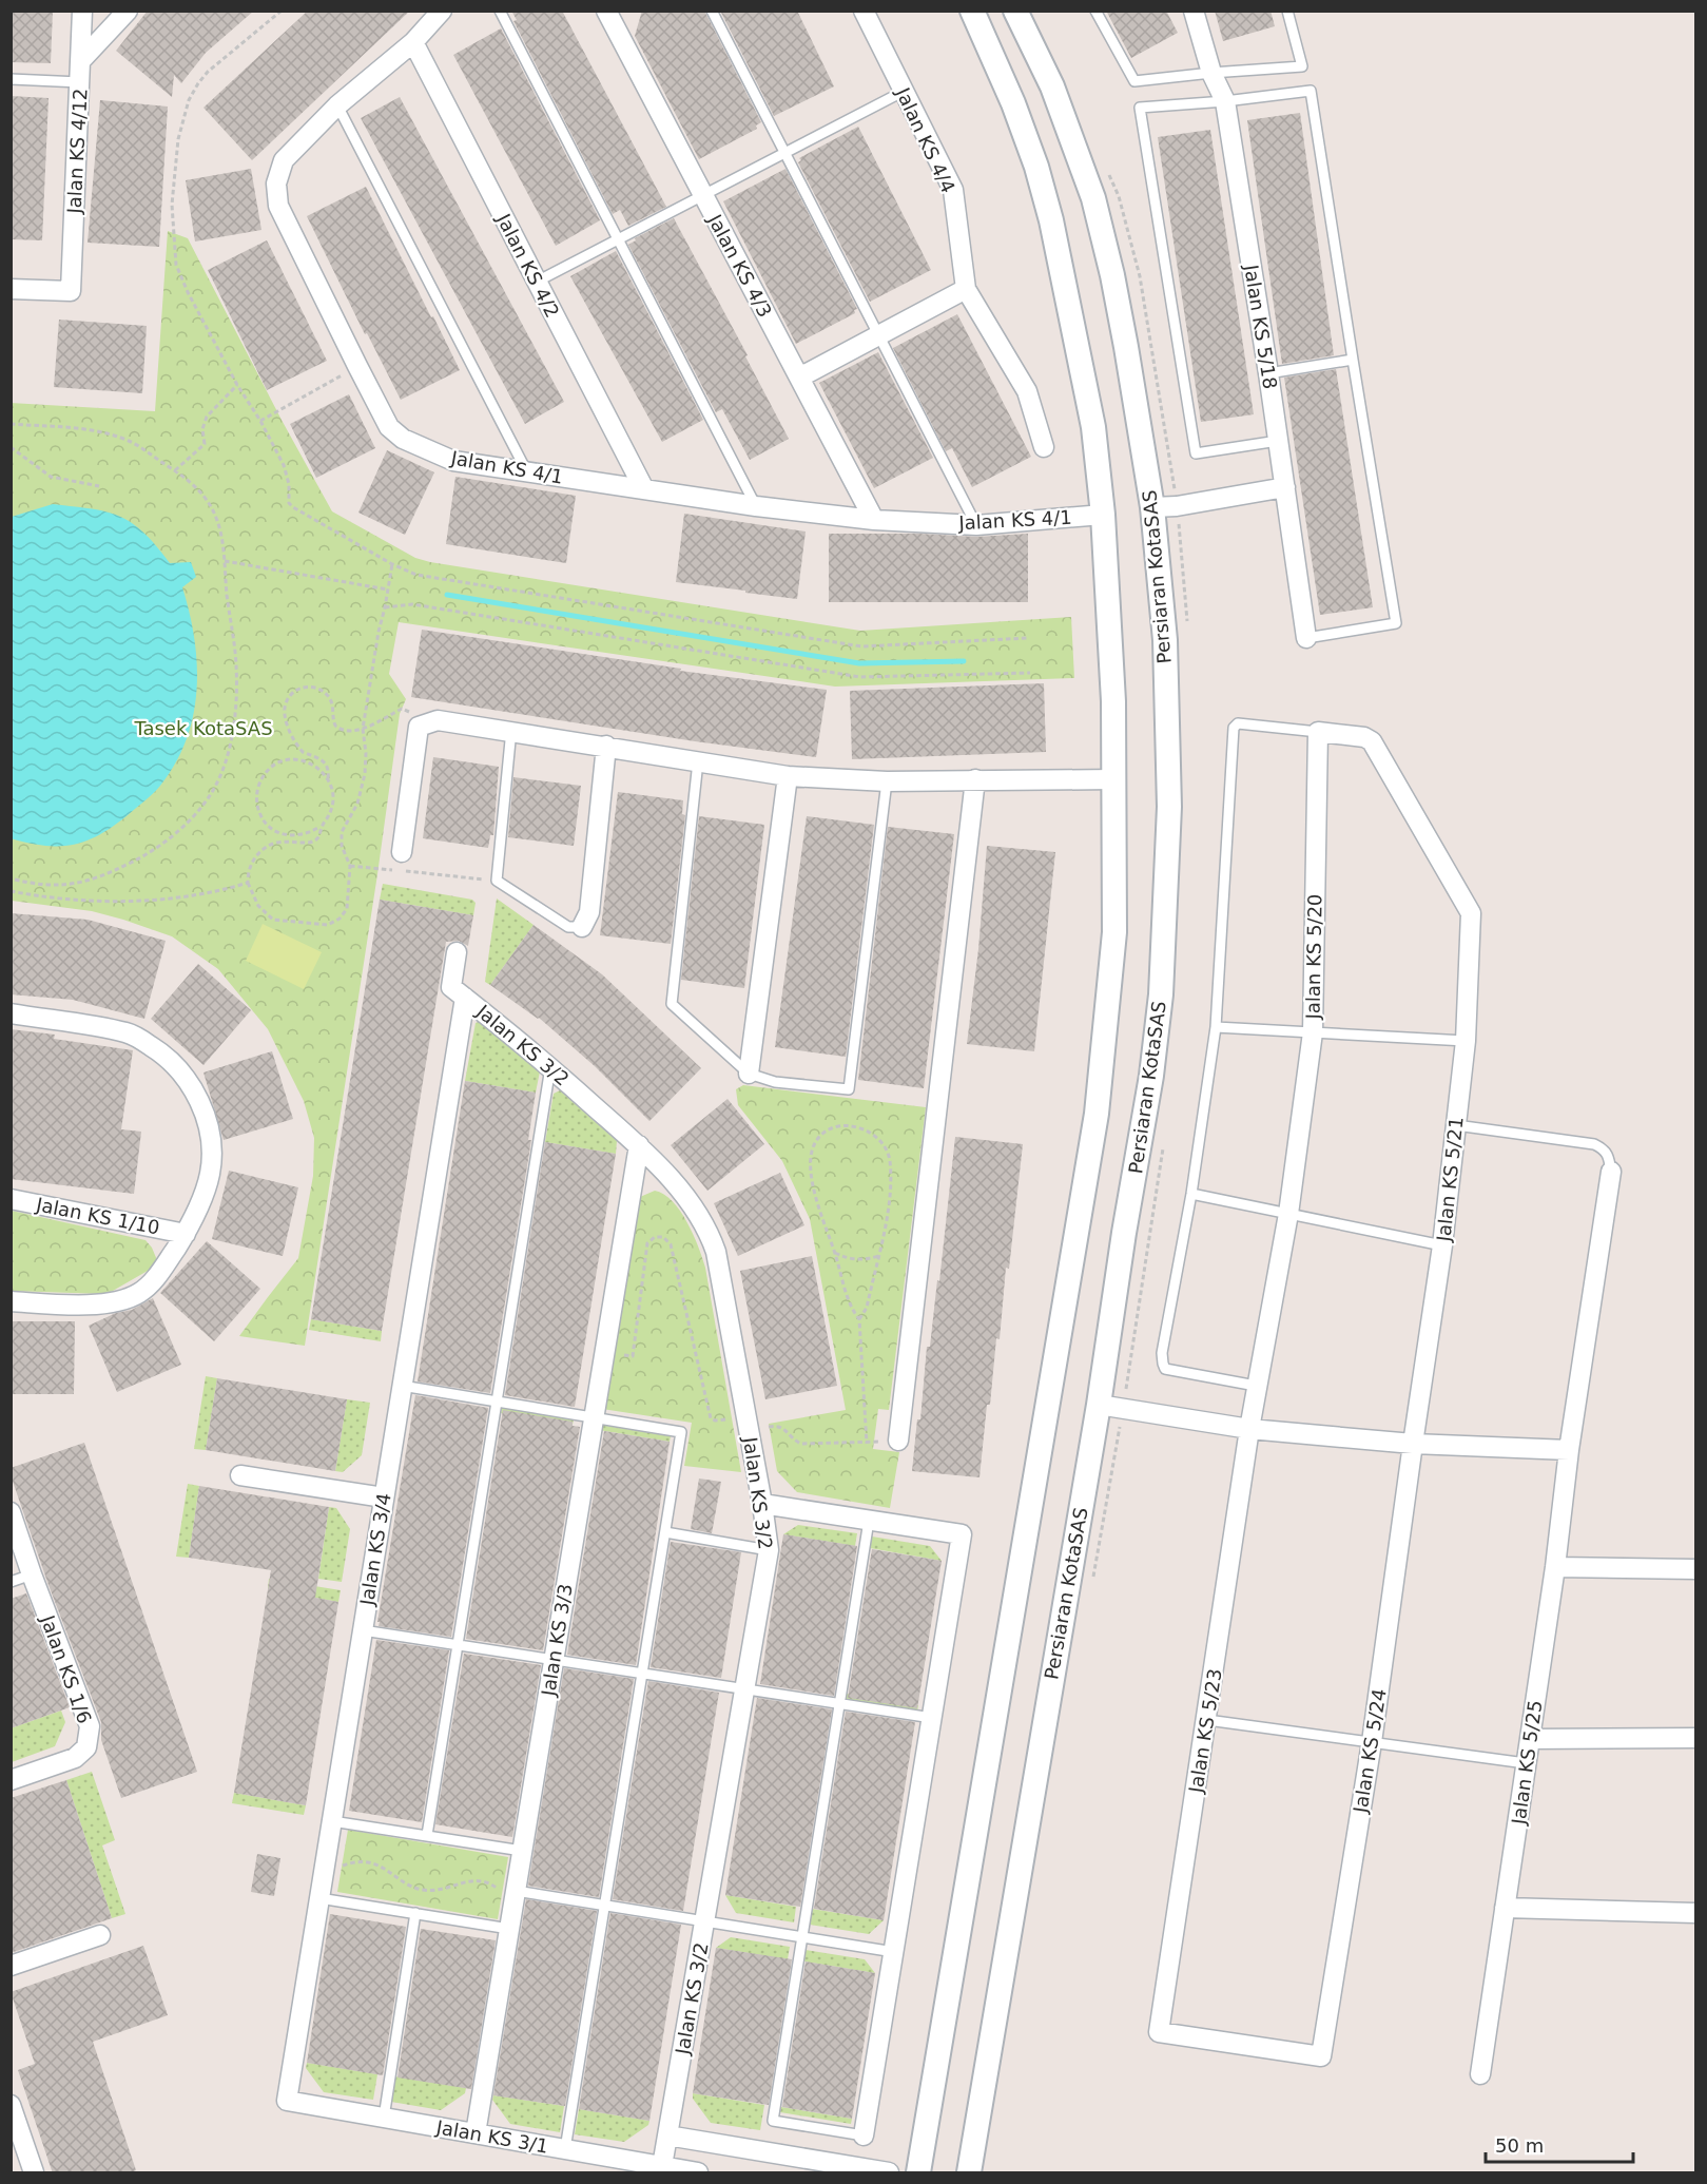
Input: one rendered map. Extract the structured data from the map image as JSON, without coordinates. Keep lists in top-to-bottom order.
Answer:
{
  "streets": {
    "street": [
      "Jalan KS 4/4",
      "Jalan KS 4/12",
      "Jalan KS 4/2",
      "Jalan KS 4/3",
      "Jalan KS 5/18",
      "Jalan KS 4/1",
      "Persiaran KotaSAS",
      "Jalan KS 5/20",
      "Jalan KS 3/2",
      "Jalan KS 5/21",
      "Jalan KS 1/10",
      "Jalan KS 3/4",
      "Jalan KS 3/3",
      "Jalan KS 1/6",
      "Jalan KS 5/23",
      "Jalan KS 5/24",
      "Jalan KS 5/25",
      "Jalan KS 3/1"
    ]
  },
  "crossings": [
    ["Jalan KS 4/2", "Jalan KS 4/1"],
    ["Jalan KS 4/3", "Jalan KS 4/1"],
    ["Jalan KS 5/20", "Jalan KS 5/21"],
    ["Jalan KS 5/20", "Jalan KS 5/23"],
    ["Jalan KS 3/2", "Jalan KS 3/4"],
    ["Jalan KS 3/2", "Jalan KS 3/3"],
    ["Jalan KS 3/2", "Jalan KS 3/1"],
    ["Jalan KS 5/21", "Jalan KS 5/24"],
    ["Jalan KS 3/4", "Jalan KS 3/1"],
    ["Jalan KS 3/3", "Jalan KS 3/1"],
    ["Jalan KS 5/23", "Jalan KS 5/24"]
  ],
  "parks": ["Tasek KotaSAS"],
  "scale_bar": "50 m"
}
